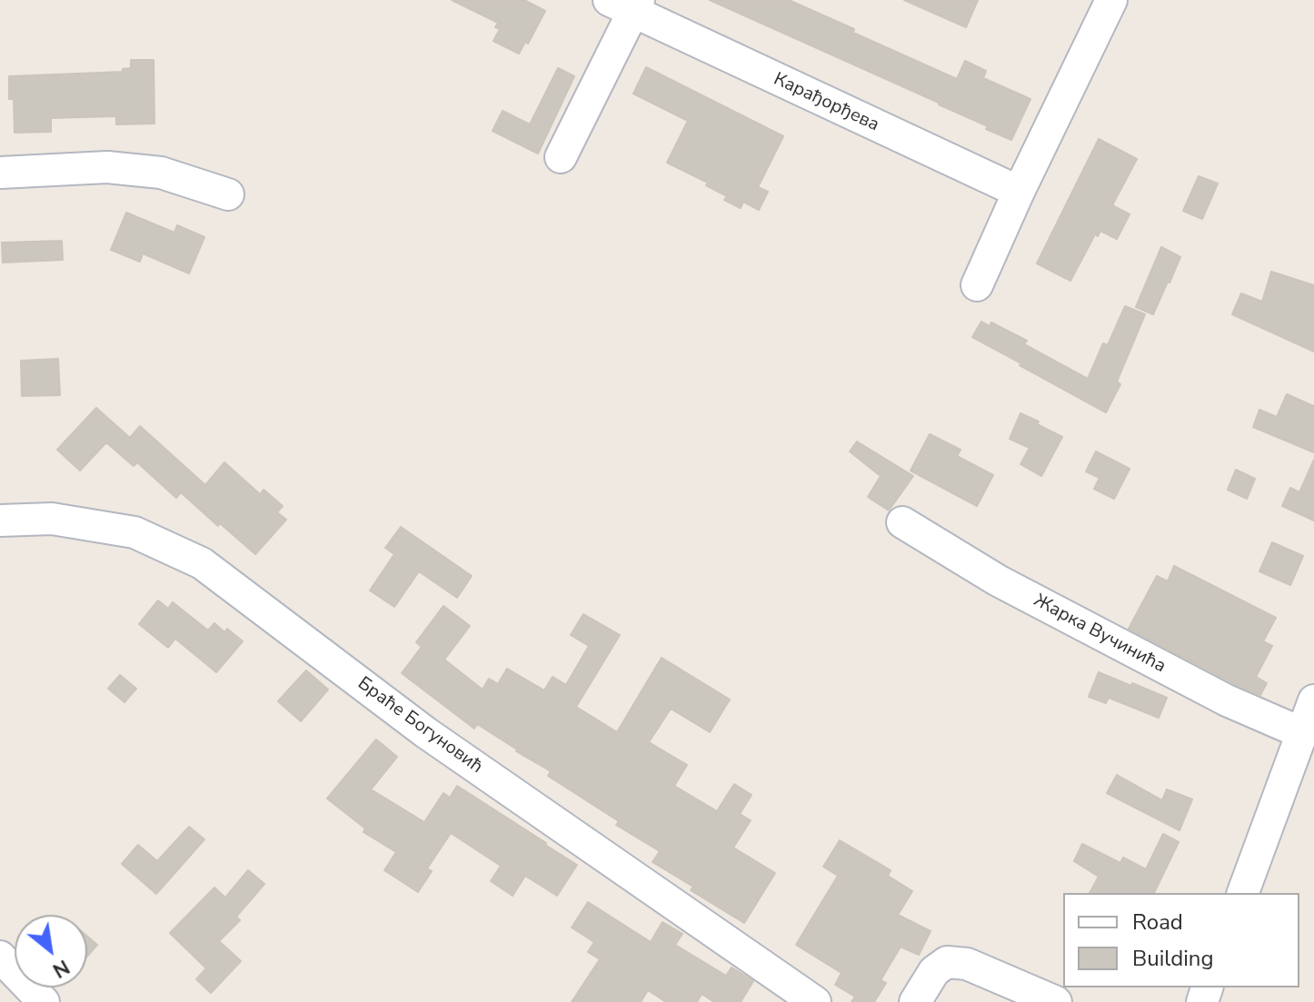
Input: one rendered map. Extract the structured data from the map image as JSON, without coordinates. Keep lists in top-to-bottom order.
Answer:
{
  "streets": {
    "street": ["Карађорђева", "Жарка Вучинића", "Браће Богуновић"]
  },
  "legend": ["Road", "Building"],
  "north": "bottom right"
}
